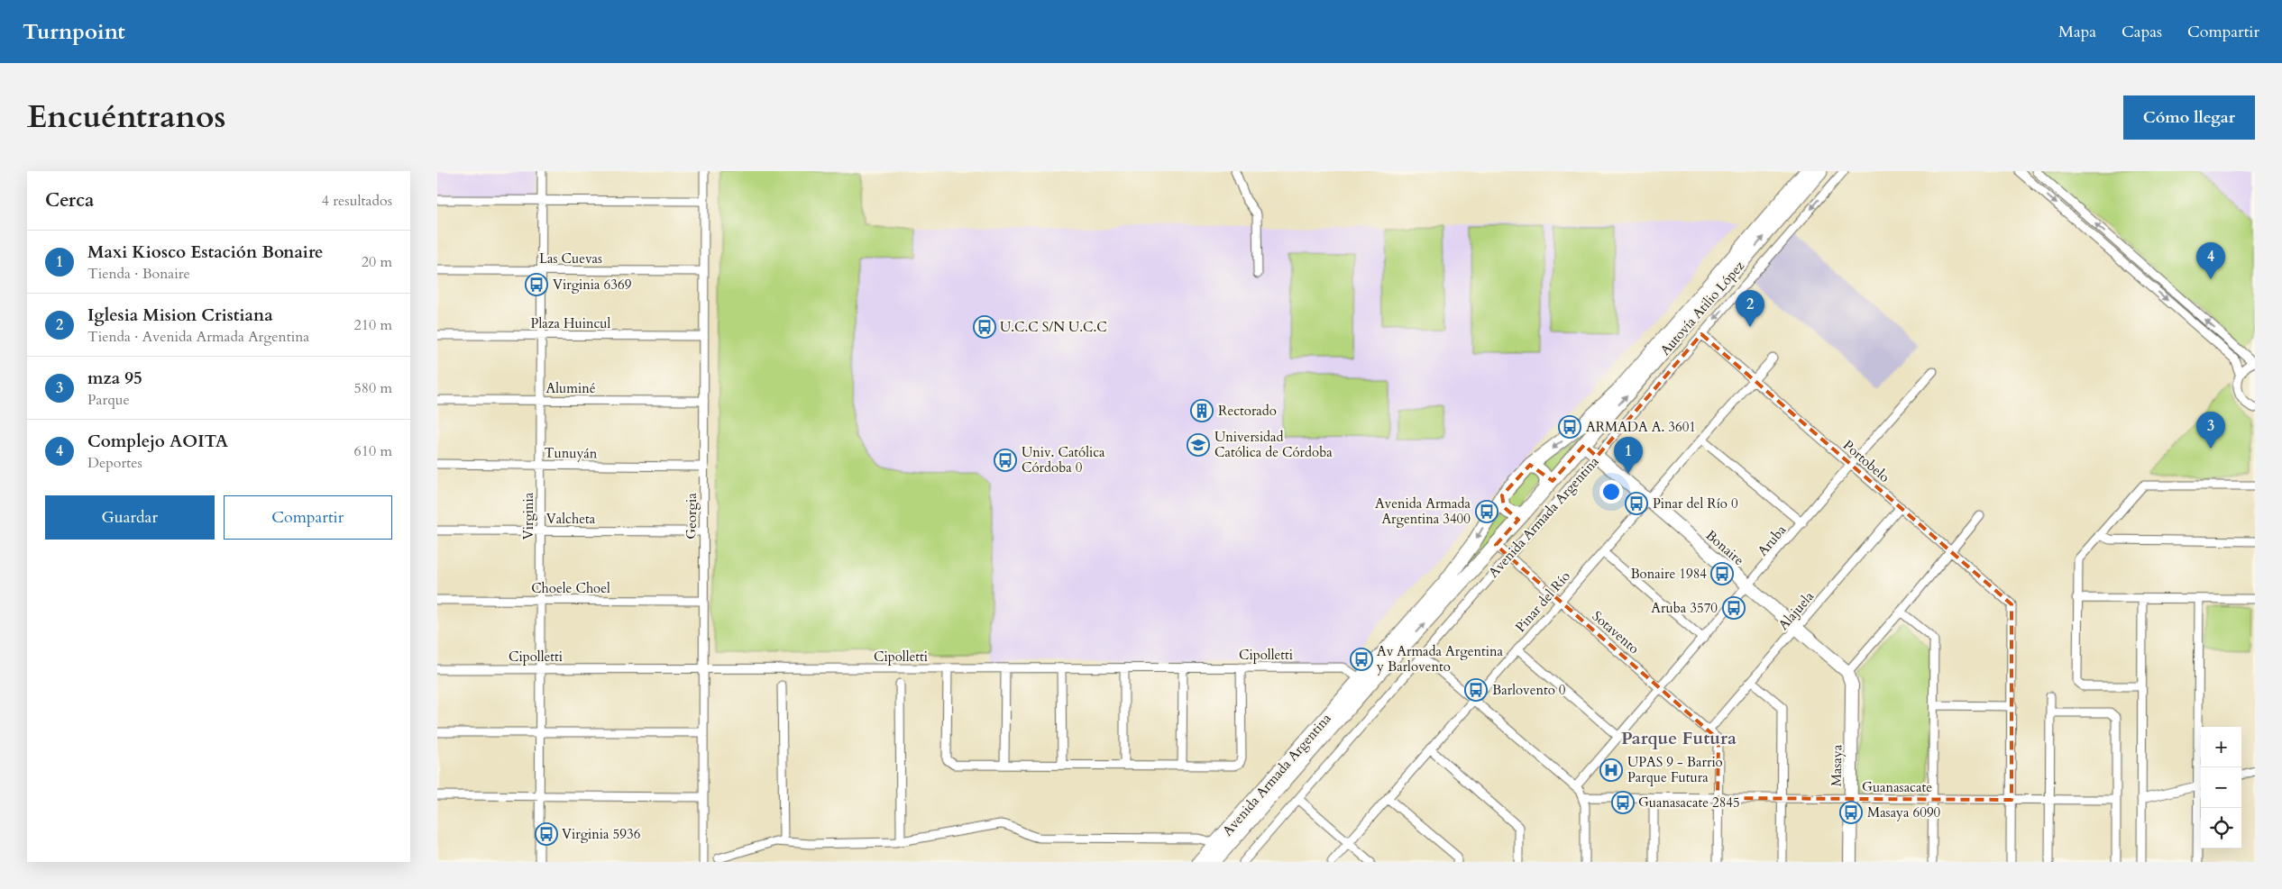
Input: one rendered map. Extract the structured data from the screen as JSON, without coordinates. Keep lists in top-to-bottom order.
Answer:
{
  "streets": {
    "main road": ["Autovía Atilio López", "Avenida Armada Argentina"],
    "street": [
      "Las Cuevas",
      "Plaza Huincul",
      "Aluminé",
      "Tunuyán",
      "Portobelo",
      "Virginia",
      "Georgia",
      "Valcheta",
      "Aruba",
      "Bonaire",
      "Choele Choel",
      "Pinar del Río",
      "Alajuela",
      "Sotavento",
      "Cipolletti",
      "Masaya",
      "Guanasacate"
    ]
  },
  "crossings": [
    ["Las Cuevas", "Virginia"],
    ["Las Cuevas", "Georgia"],
    ["Autovía Atilio López", "Avenida Armada Argentina"],
    ["Autovía Atilio López", "Bonaire"],
    ["Plaza Huincul", "Virginia"],
    ["Plaza Huincul", "Georgia"],
    ["Aluminé", "Virginia"],
    ["Aluminé", "Georgia"],
    ["Tunuyán", "Virginia"],
    ["Tunuyán", "Georgia"],
    ["Portobelo", "Avenida Armada Argentina"],
    ["Portobelo", "Aruba"],
    ["Portobelo", "Pinar del Río"],
    ["Portobelo", "Alajuela"],
    ["Virginia", "Valcheta"],
    ["Virginia", "Choele Choel"],
    ["Virginia", "Cipolletti"],
    ["Georgia", "Valcheta"],
    ["Georgia", "Choele Choel"],
    ["Georgia", "Cipolletti"],
    ["Avenida Armada Argentina", "Bonaire"],
    ["Avenida Armada Argentina", "Sotavento"],
    ["Avenida Armada Argentina", "Cipolletti"],
    ["Aruba", "Bonaire"],
    ["Aruba", "Sotavento"],
    ["Bonaire", "Pinar del Río"],
    ["Bonaire", "Alajuela"],
    ["Bonaire", "Masaya"],
    ["Pinar del Río", "Sotavento"],
    ["Alajuela", "Sotavento"],
    ["Sotavento", "Guanasacate"],
    ["Masaya", "Guanasacate"]
  ],
  "districts": ["Parque Futura"],
  "places": {
    "bus stop": [
      "Virginia 6369",
      "U.C.C S/N U.C.C",
      "ARMADA A. 3601",
      "Univ. Católica Córdoba 0",
      "Pinar del Río 0",
      "Avenida Armada Argentina 3400",
      "Bonaire 1984",
      "Aruba 3570",
      "Av Armada Argentina y Barlovento",
      "Barlovento 0",
      "Guanasacate 2845",
      "Masaya 6090",
      "Virginia 5936"
    ],
    "building": ["Rectorado"],
    "school or university": ["Universidad Católica de Córdoba"],
    "hospital": ["UPAS 9 - Barrio Parque Futura"]
  },
  "page": {
    "header": "Turnpoint",
    "nav": ["Mapa", "Capas", "Compartir"],
    "title": "Encuéntranos",
    "buttons": [
      "Cómo llegar",
      ["Guardar", "Compartir"]
    ],
    "heading": ["Cerca", "4 resultados"],
    "list": [
      {
        "mark": "1",
        "name": "Maxi Kiosco Estación Bonaire",
        "note": "Tienda · Bonaire",
        "value": "20 m"
      },
      {
        "mark": "2",
        "name": "Iglesia Mision Cristiana",
        "note": "Tienda · Avenida Armada Argentina",
        "value": "210 m"
      },
      {
        "mark": "3",
        "name": "mza 95",
        "note": "Parque",
        "value": "580 m"
      },
      {
        "mark": "4",
        "name": "Complejo AOITA",
        "note": "Deportes",
        "value": "610 m"
      }
    ],
    "pins": [
      "4",
      "2",
      "3",
      "1"
    ],
    "map_buttons": ["+", "−"]
  }
}
